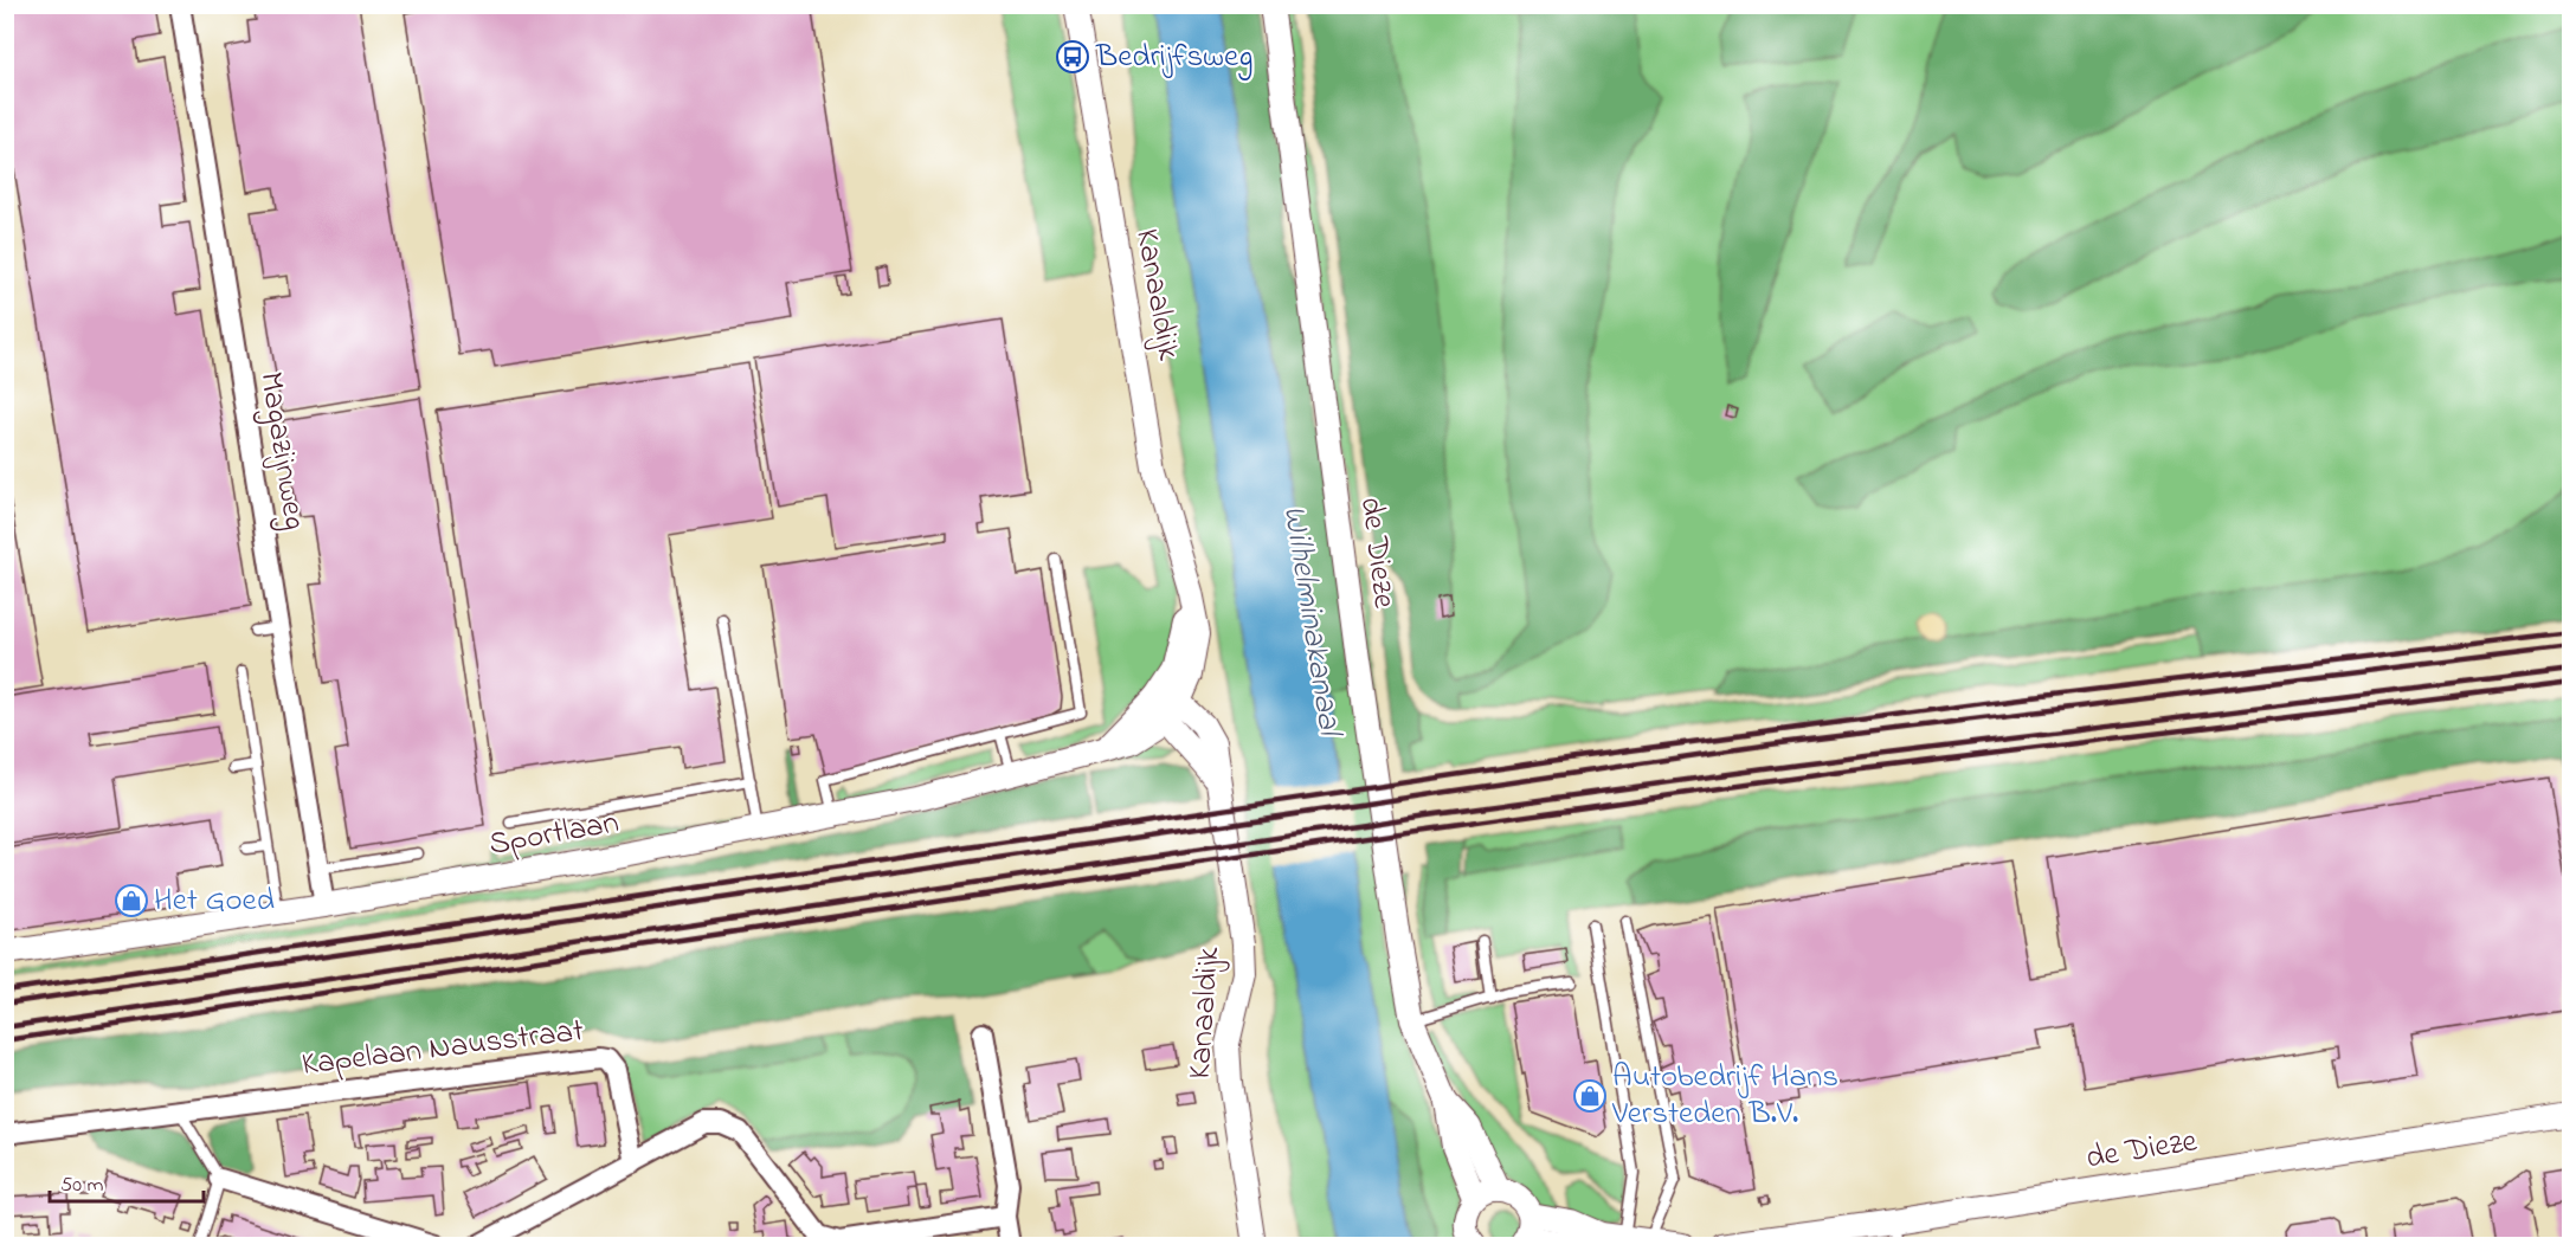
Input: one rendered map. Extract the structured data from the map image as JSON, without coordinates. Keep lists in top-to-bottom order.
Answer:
{
  "streets": {
    "street": [
      "Kanaaldijk",
      "Magazijnweg",
      "de Dieze",
      "Sportlaan",
      "Kapelaan Nausstraat"
    ]
  },
  "crossings": [
    ["Kanaaldijk", "Sportlaan"],
    ["Magazijnweg", "Sportlaan"]
  ],
  "water": ["Wilhelminakanaal"],
  "places": {
    "bus stop": ["Bedrijfsweg"],
    "shop": ["Het Goed", "Autobedrijf Hans Versteden B.V."]
  },
  "scale_bar": "50 m"
}
